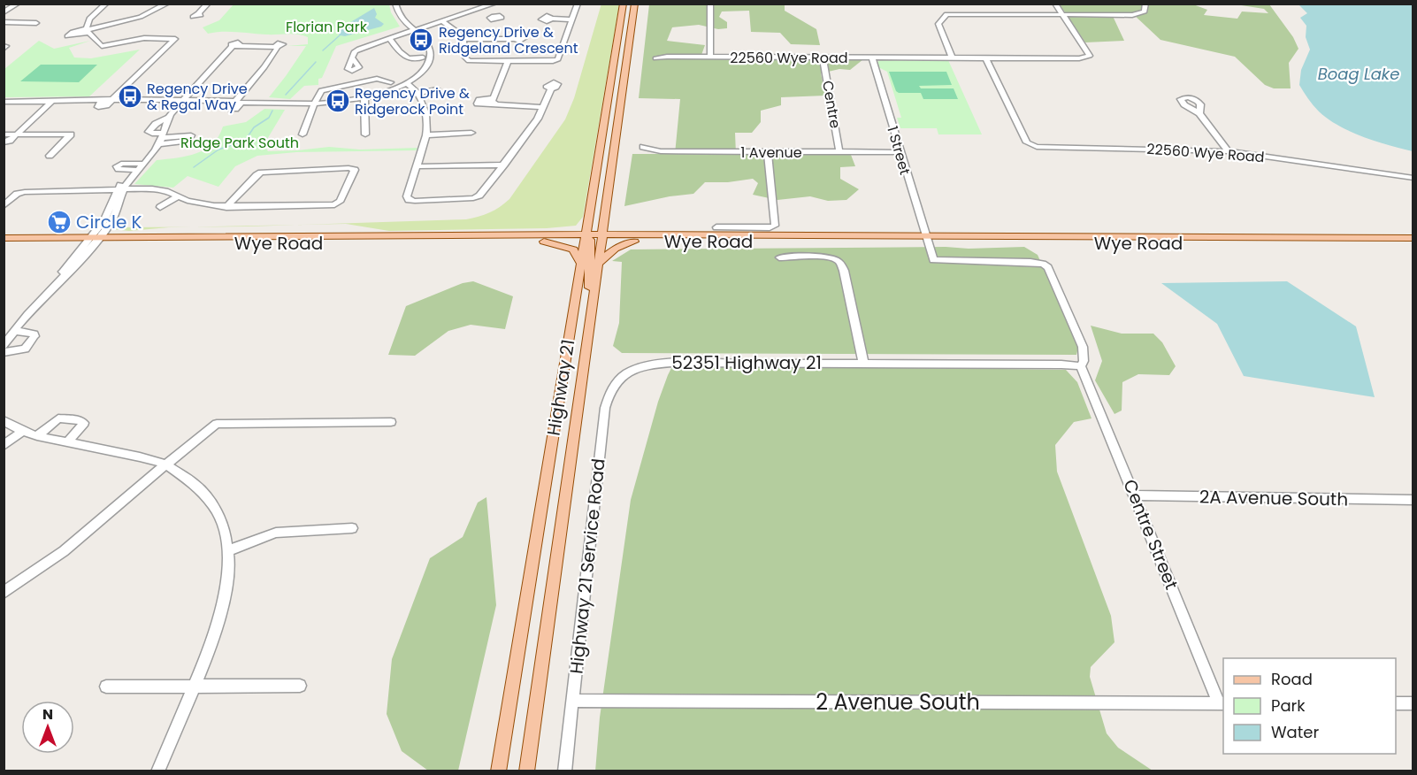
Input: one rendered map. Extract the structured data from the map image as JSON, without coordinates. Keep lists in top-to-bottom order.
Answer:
{
  "streets": {
    "main road": ["Wye Road", "Highway 21"],
    "street": [
      "22560 Wye Road",
      "Centre",
      "1 Street",
      "1 Avenue",
      "52351 Highway 21",
      "2A Avenue South",
      "Centre Street",
      "Highway 21 Service Road",
      "2 Avenue South"
    ]
  },
  "crossings": [
    ["22560 Wye Road", "Centre"],
    ["22560 Wye Road", "1 Street"],
    ["Centre", "1 Avenue"],
    ["1 Street", "1 Avenue"],
    ["1 Street", "Wye Road"],
    ["1 Street", "52351 Highway 21"],
    ["1 Street", "Centre Street"],
    ["Wye Road", "Highway 21"],
    ["52351 Highway 21", "Centre Street"],
    ["52351 Highway 21", "Highway 21 Service Road"],
    ["2A Avenue South", "Centre Street"],
    ["Centre Street", "2 Avenue South"],
    ["Highway 21 Service Road", "2 Avenue South"]
  ],
  "water": ["Boag Lake"],
  "parks": ["Florian Park", "Ridge Park South"],
  "places": {
    "bus stop": ["Regency Drive & Ridgeland Crescent", "Regency Drive & Regal Way", "Regency Drive & Ridgerock Point"],
    "supermarket": ["Circle K"]
  },
  "legend": ["Road", "Park", "Water"],
  "north": "top"
}
